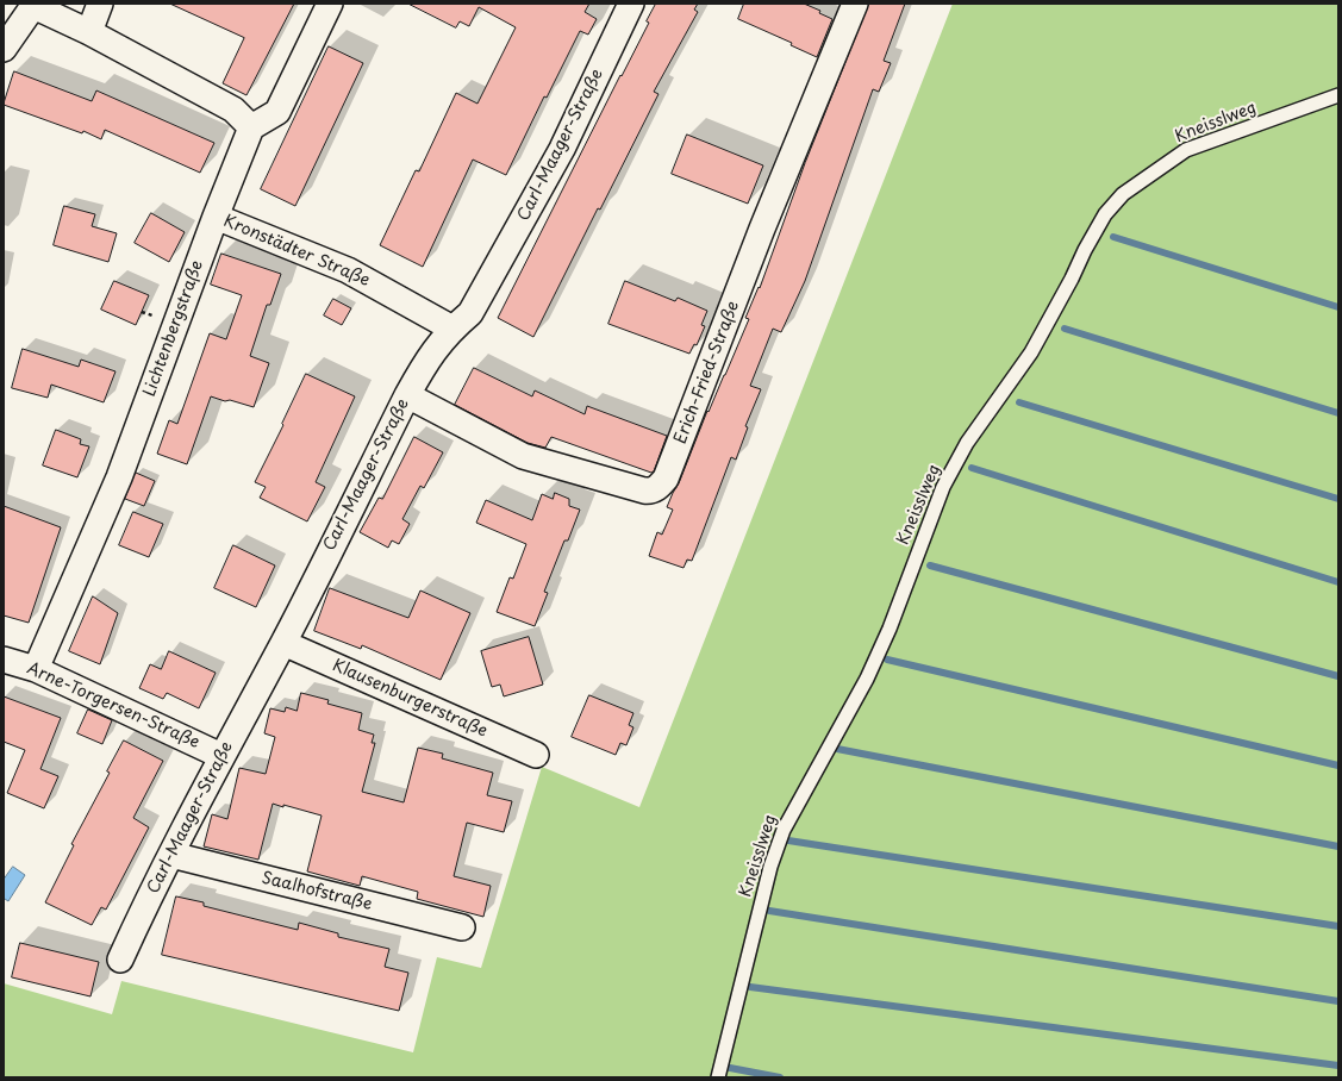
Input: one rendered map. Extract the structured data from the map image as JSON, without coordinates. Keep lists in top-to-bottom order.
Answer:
{
  "streets": {
    "street": [
      "Carl-Maager-Straße",
      "Kronstädter Straße",
      "Lichtenbergstraße",
      "Erich-Fried-Straße",
      "Klausenburgerstraße",
      "Arne-Torgersen-Straße",
      "Saalhofstraße"
    ],
    "lane": ["Kneisslweg"]
  },
  "crossings": [
    ["Carl-Maager-Straße", "Kronstädter Straße"],
    ["Carl-Maager-Straße", "Erich-Fried-Straße"],
    ["Carl-Maager-Straße", "Klausenburgerstraße"],
    ["Carl-Maager-Straße", "Arne-Torgersen-Straße"],
    ["Carl-Maager-Straße", "Saalhofstraße"],
    ["Kronstädter Straße", "Lichtenbergstraße"],
    ["Lichtenbergstraße", "Arne-Torgersen-Straße"]
  ]
}
